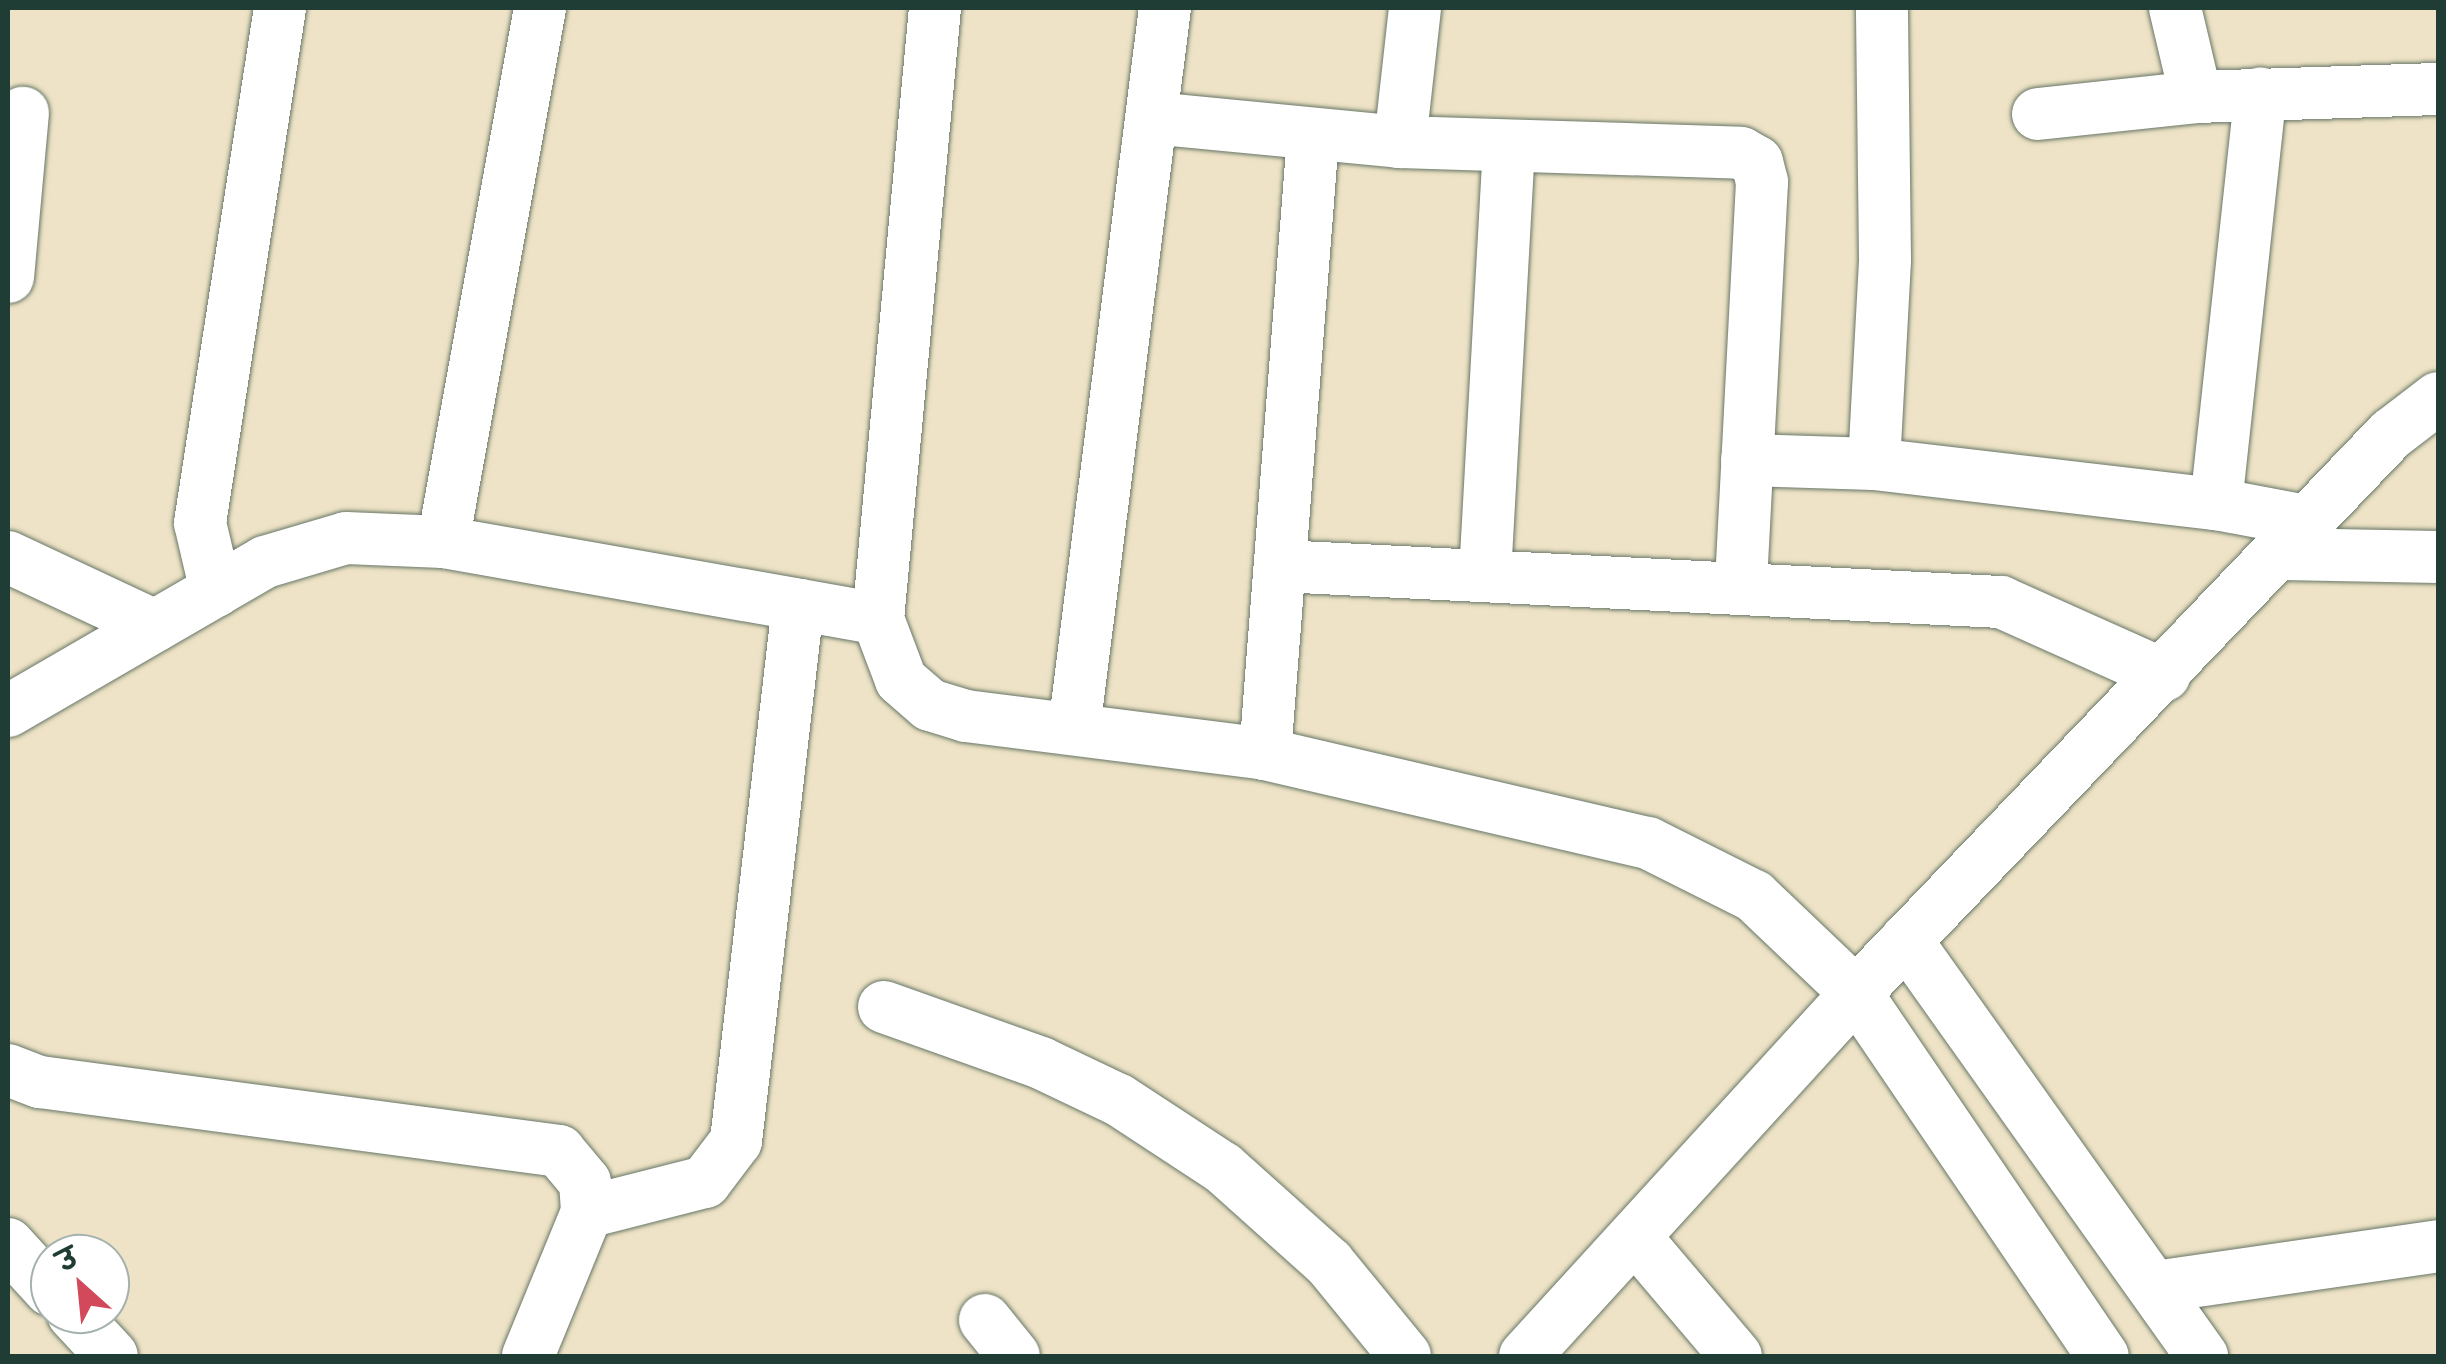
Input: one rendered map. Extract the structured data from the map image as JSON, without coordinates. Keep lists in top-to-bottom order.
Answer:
{
  "north": "top left"
}
